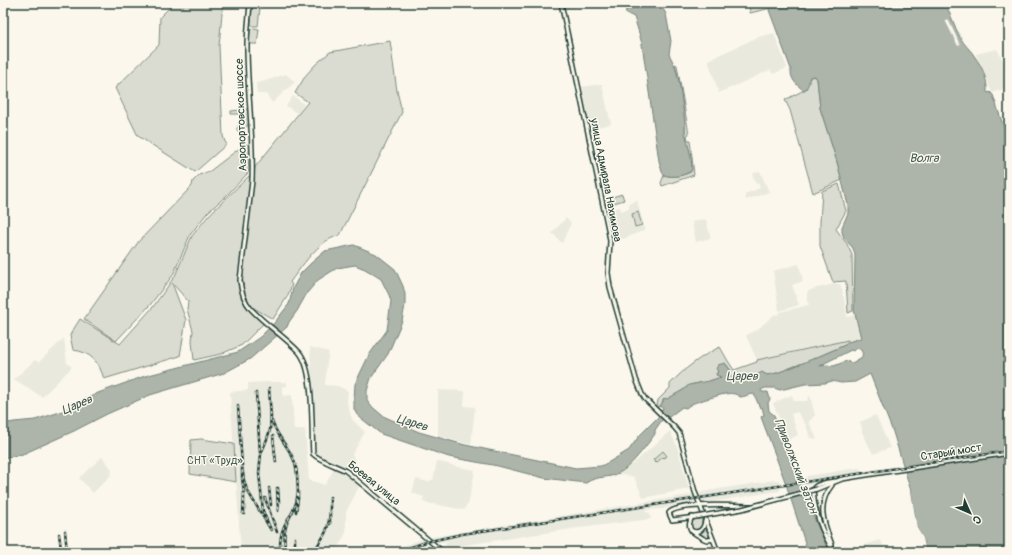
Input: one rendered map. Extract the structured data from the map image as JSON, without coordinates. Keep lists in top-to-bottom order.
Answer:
{
  "streets": {
    "main road": [
      "Аэропортовское шоссе",
      "улица Адмирала Нахимова",
      "Старый мост",
      "Боевая улица"
    ]
  },
  "crossings": [
    ["Аэропортовское шоссе", "Боевая улица"]
  ],
  "water": ["Волга", "Царев", "Приволжский затон"],
  "parks": ["СНТ «Труд»"],
  "north": "bottom right"
}
